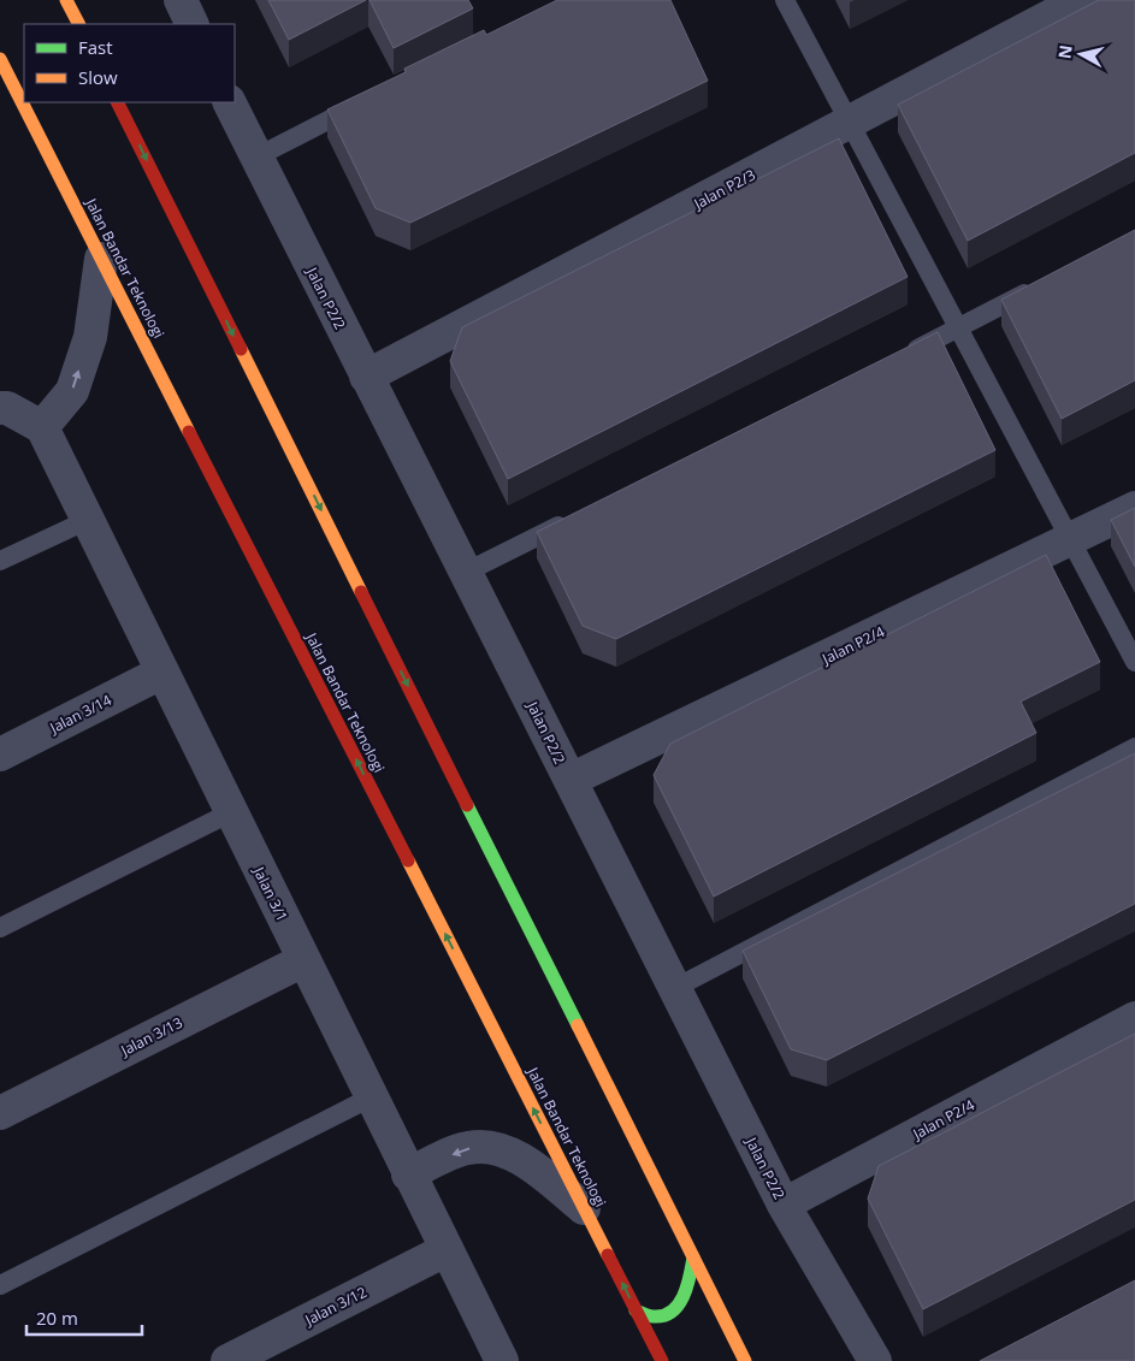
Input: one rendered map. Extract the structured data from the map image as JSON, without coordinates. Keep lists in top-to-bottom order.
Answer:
{
  "streets": {
    "street": [
      "Jalan P2/3",
      "Jalan Bandar Teknologi",
      "Jalan P2/2",
      "Jalan P2/4",
      "Jalan 3/14",
      "Jalan 3/1",
      "Jalan 3/13",
      "Jalan 3/12"
    ]
  },
  "crossings": [
    ["Jalan P2/3", "Jalan P2/2"],
    ["Jalan P2/2", "Jalan P2/4"],
    ["Jalan 3/14", "Jalan 3/1"],
    ["Jalan 3/1", "Jalan 3/13"],
    ["Jalan 3/1", "Jalan 3/12"]
  ],
  "legend": ["Fast", "Slow"],
  "scale_bar": "20 m",
  "north": "left"
}
